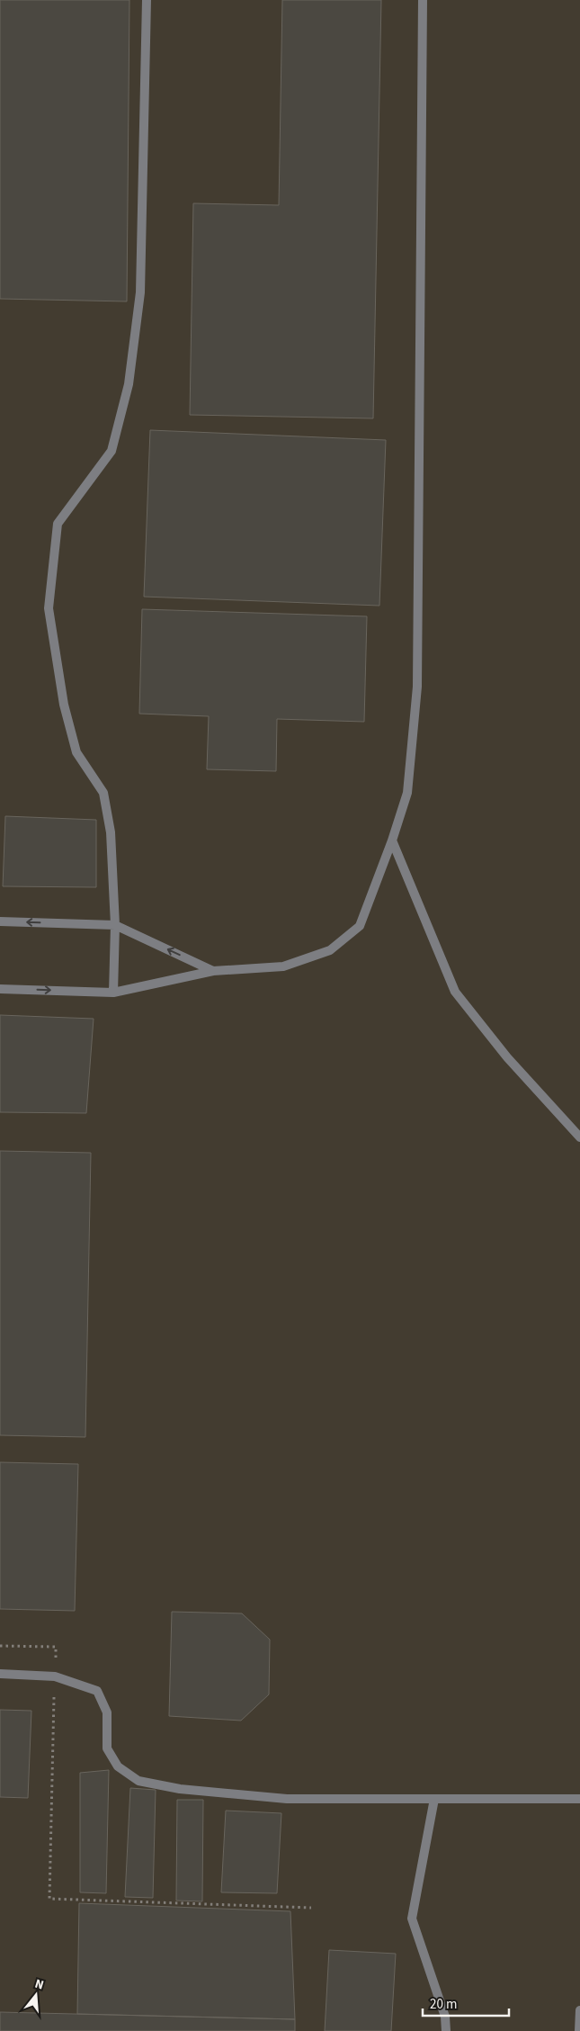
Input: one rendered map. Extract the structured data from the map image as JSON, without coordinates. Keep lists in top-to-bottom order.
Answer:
{
  "scale_bar": "20 m",
  "north": "top"
}
